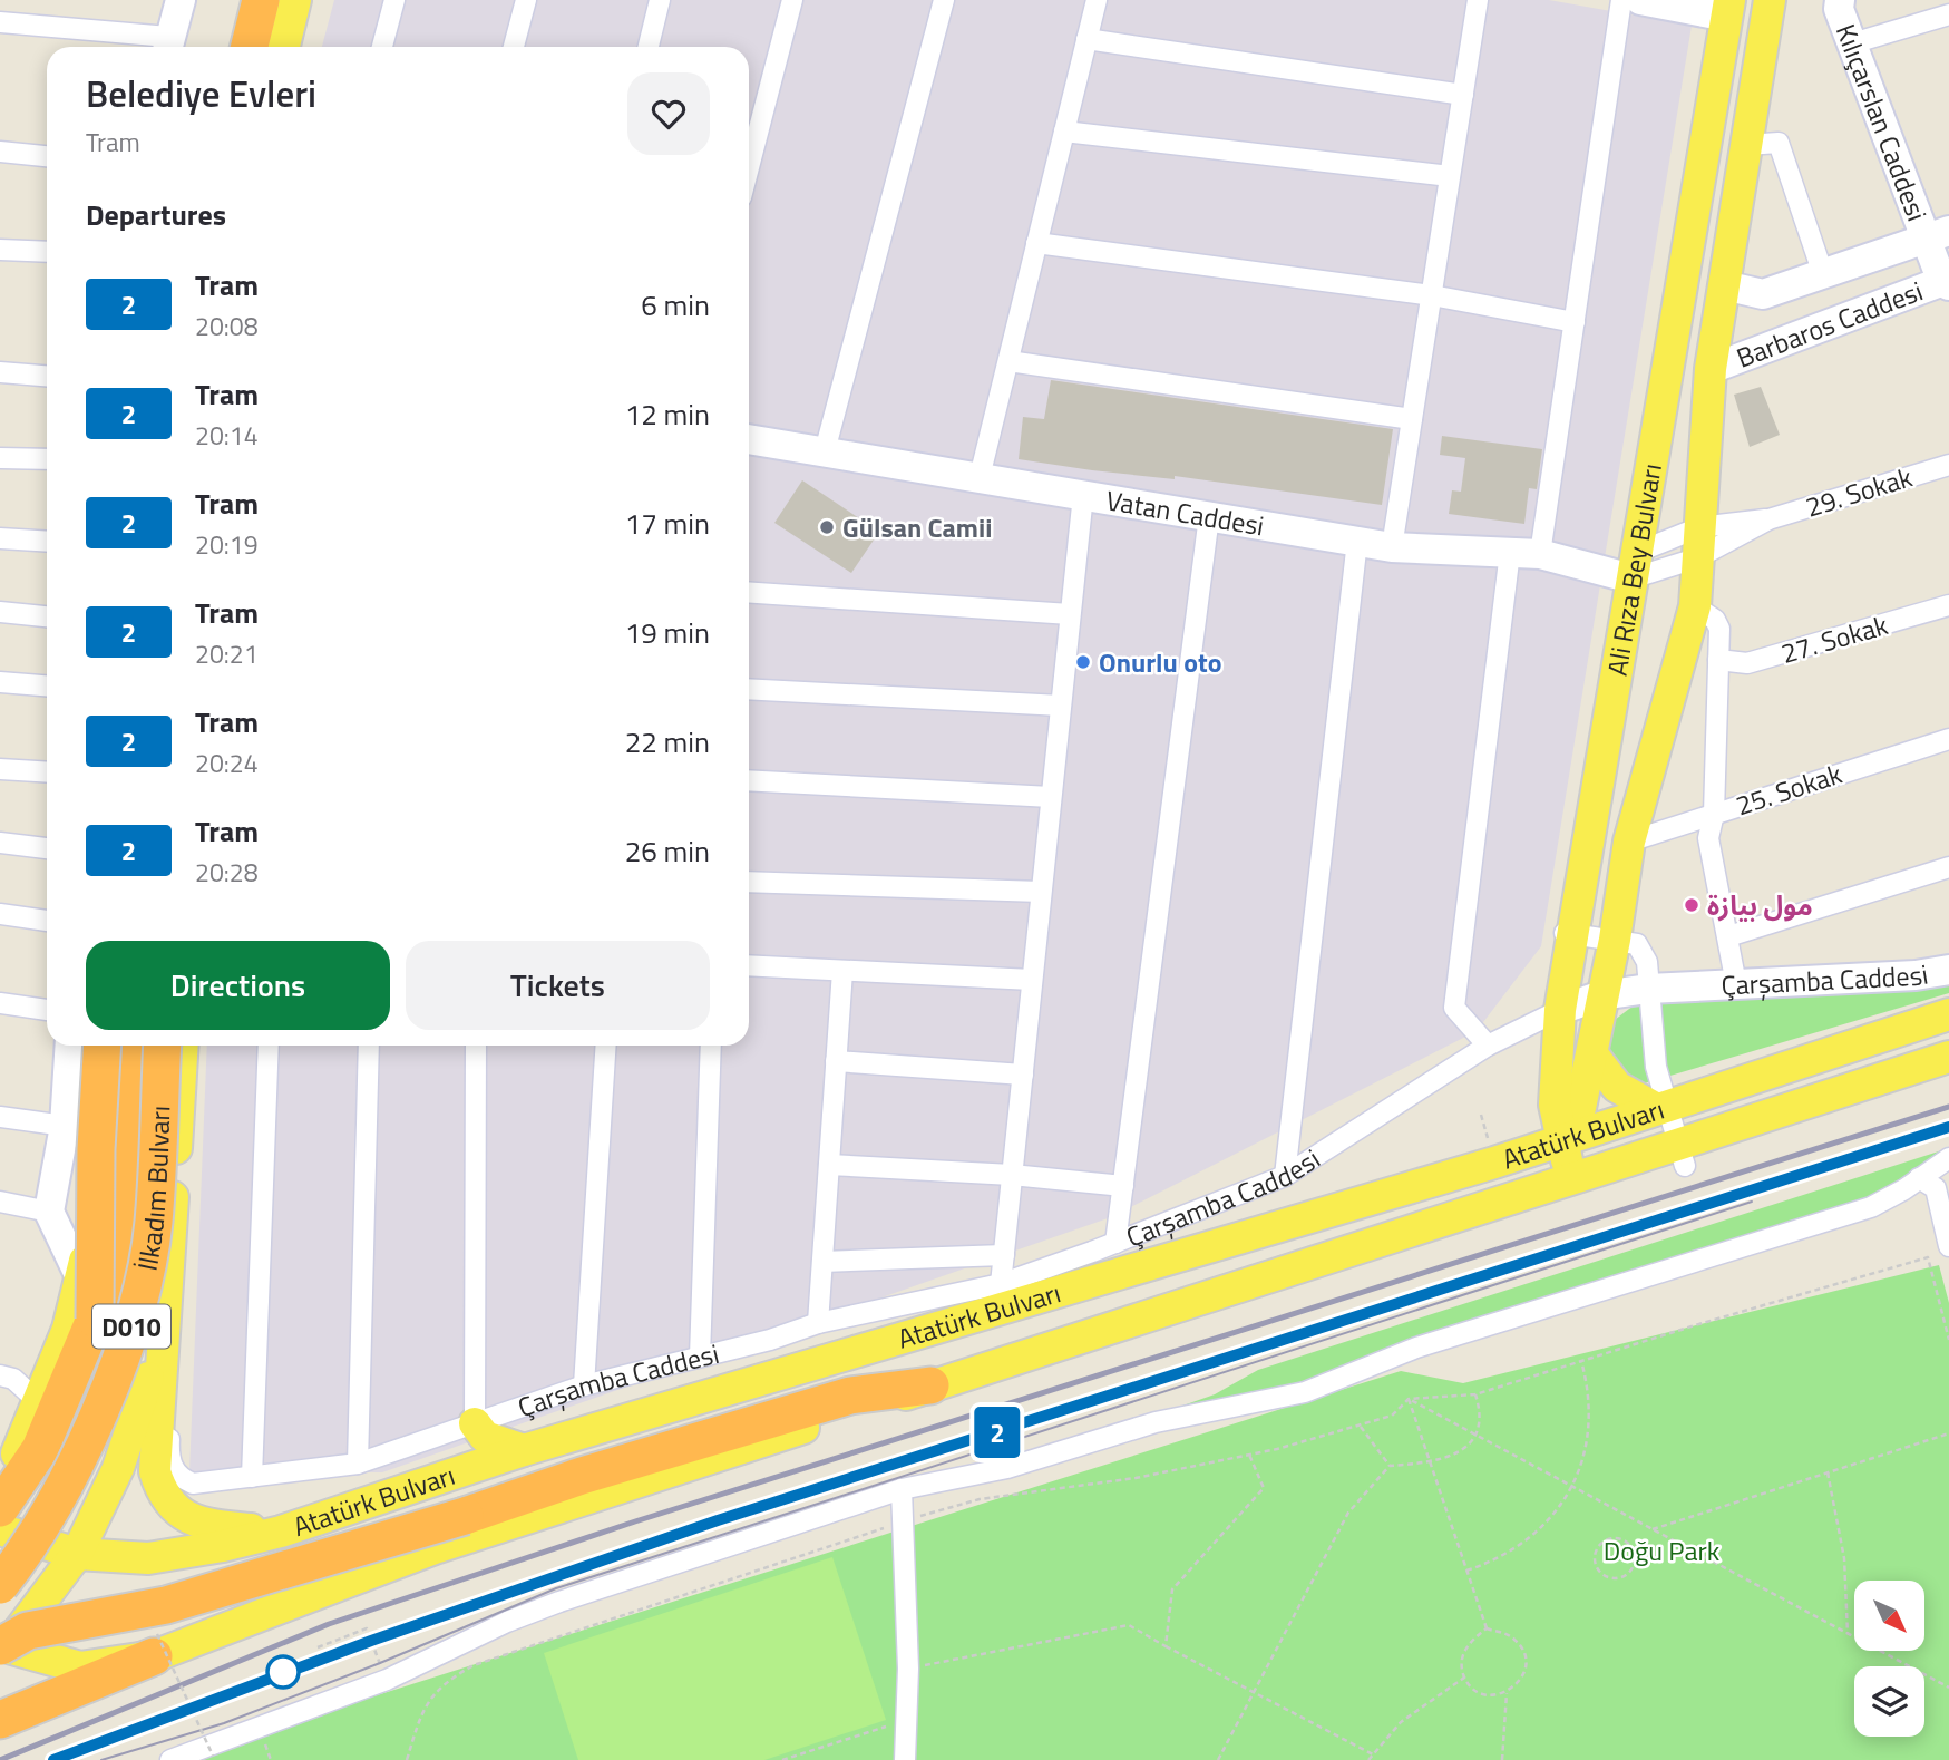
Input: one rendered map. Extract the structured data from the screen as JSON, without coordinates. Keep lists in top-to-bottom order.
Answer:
{
  "streets": {
    "highway": ["İlkadım Bulvarı", "D010"],
    "main road": [
      "Kılıçarslan Caddesi",
      "Barbaros Caddesi",
      "Vatan Caddesi",
      "Ali Rıza Bey Bulvarı",
      "Çarşamba Caddesi",
      "Atatürk Bulvarı"
    ],
    "street": ["29. Sokak", "27. Sokak", "25. Sokak"]
  },
  "crossings": [
    ["Kılıçarslan Caddesi", "Barbaros Caddesi"],
    ["Barbaros Caddesi", "Ali Rıza Bey Bulvarı"],
    ["Vatan Caddesi", "Ali Rıza Bey Bulvarı"],
    ["Ali Rıza Bey Bulvarı", "25. Sokak"],
    ["Ali Rıza Bey Bulvarı", "Çarşamba Caddesi"],
    ["Ali Rıza Bey Bulvarı", "Atatürk Bulvarı"],
    ["Çarşamba Caddesi", "İlkadım Bulvarı"]
  ],
  "parks": ["Doğu Park"],
  "places": ["Gülsan Camii", "Onurlu oto", "مول بيازة"],
  "lines": ["tram line 2"],
  "north": "bottom right",
  "page": {
    "on_map": "2",
    "heading": [
      ["Belediye Evleri", "Tram"],
      "Departures"
    ],
    "list": [
      {
        "mark": "2",
        "name": "Tram",
        "note": "20:08",
        "value": "6 min"
      },
      {
        "mark": "2",
        "name": "Tram",
        "note": "20:14",
        "value": "12 min"
      },
      {
        "mark": "2",
        "name": "Tram",
        "note": "20:19",
        "value": "17 min"
      },
      {
        "mark": "2",
        "name": "Tram",
        "note": "20:21",
        "value": "19 min"
      },
      {
        "mark": "2",
        "name": "Tram",
        "note": "20:24",
        "value": "22 min"
      },
      {
        "mark": "2",
        "name": "Tram",
        "note": "20:28",
        "value": "26 min"
      }
    ],
    "buttons": ["Directions", "Tickets"]
  }
}
